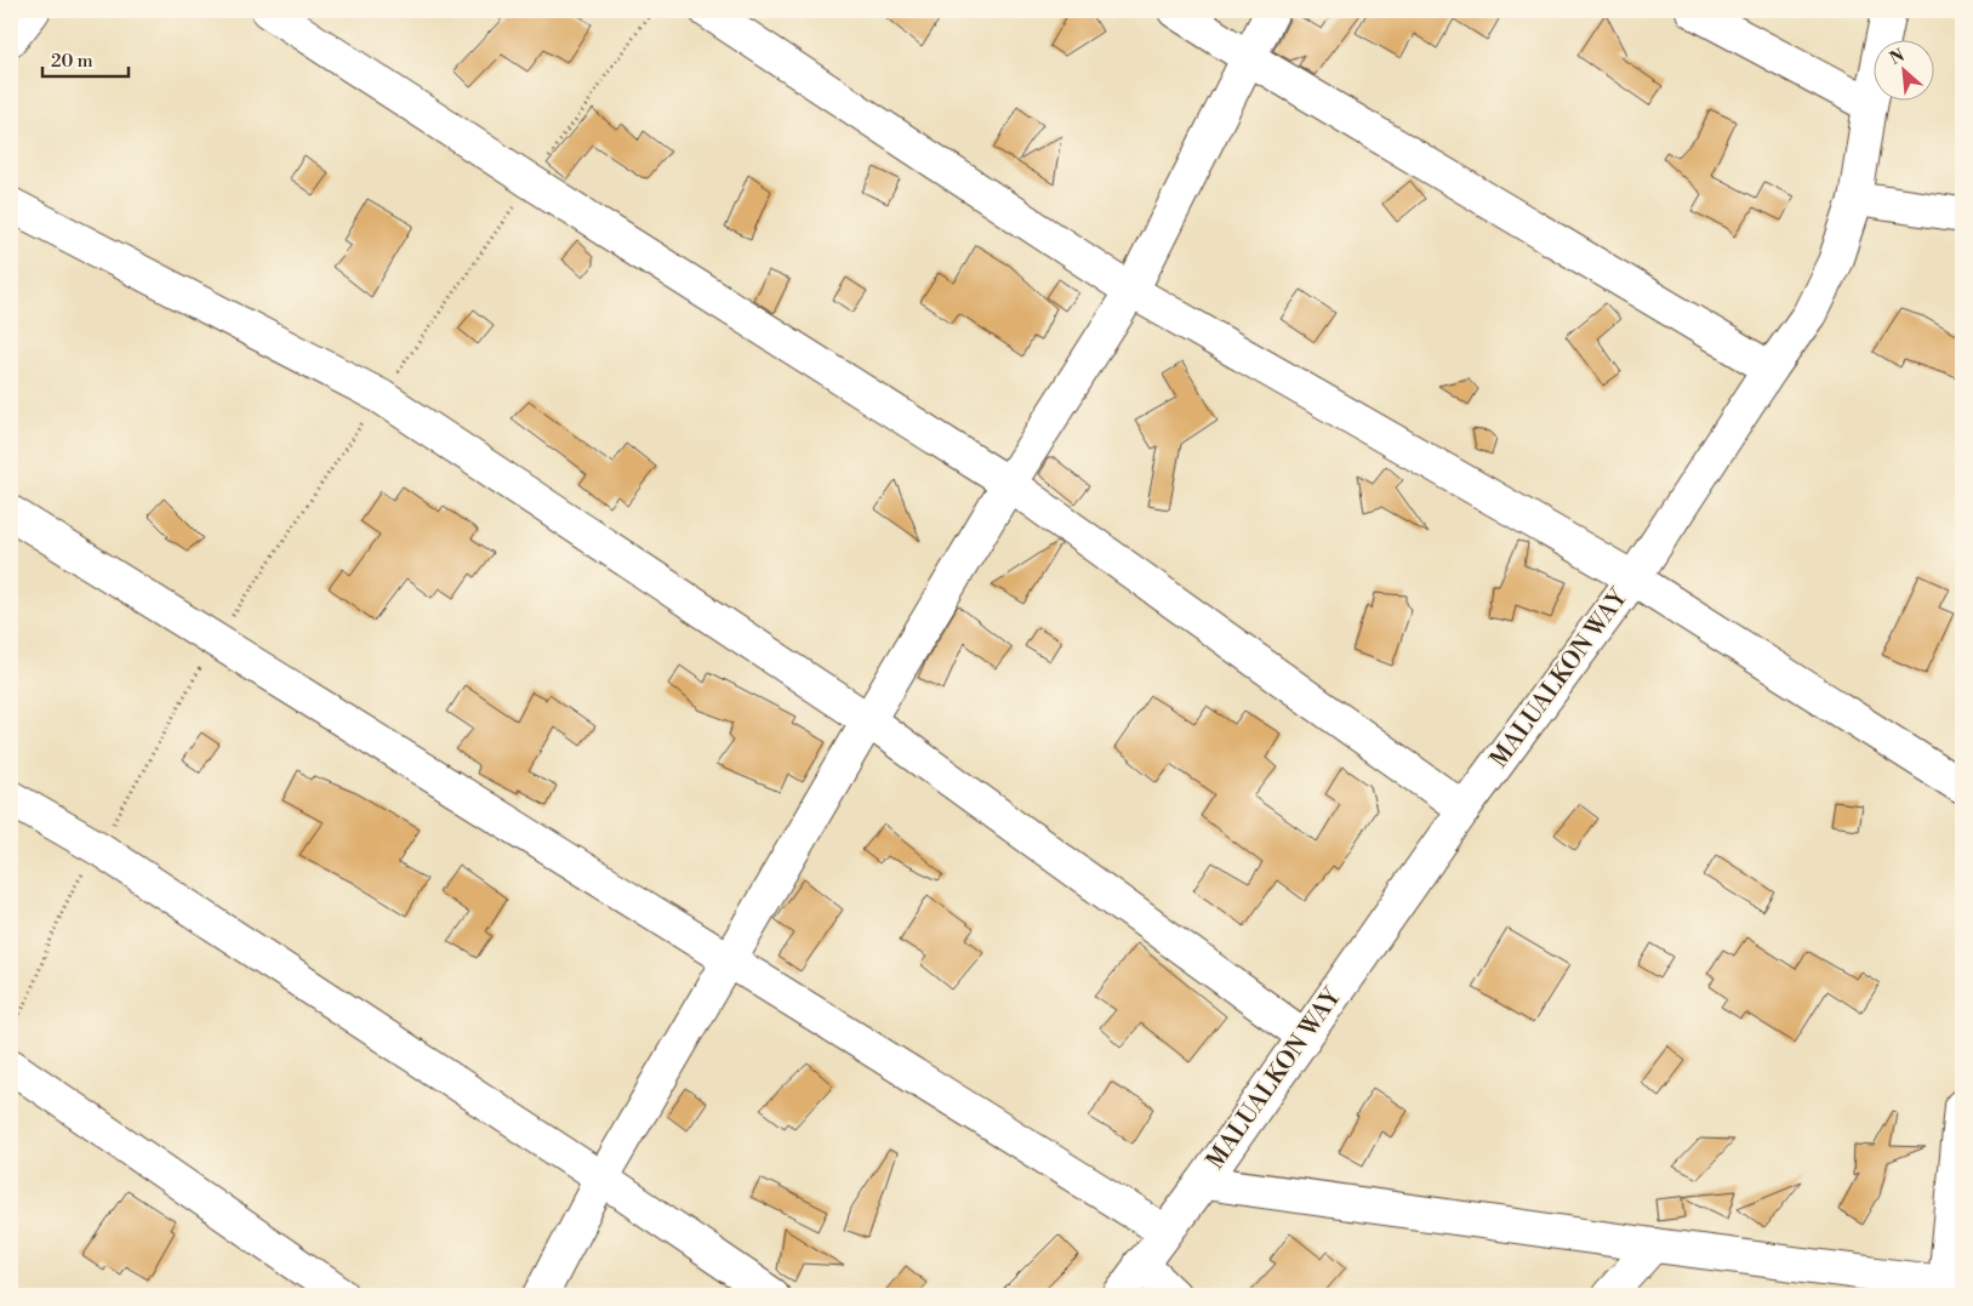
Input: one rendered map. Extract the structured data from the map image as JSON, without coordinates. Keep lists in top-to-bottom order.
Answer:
{
  "streets": {
    "street": ["MALUALKON WAY"]
  },
  "scale_bar": "20 m",
  "north": "top left"
}
